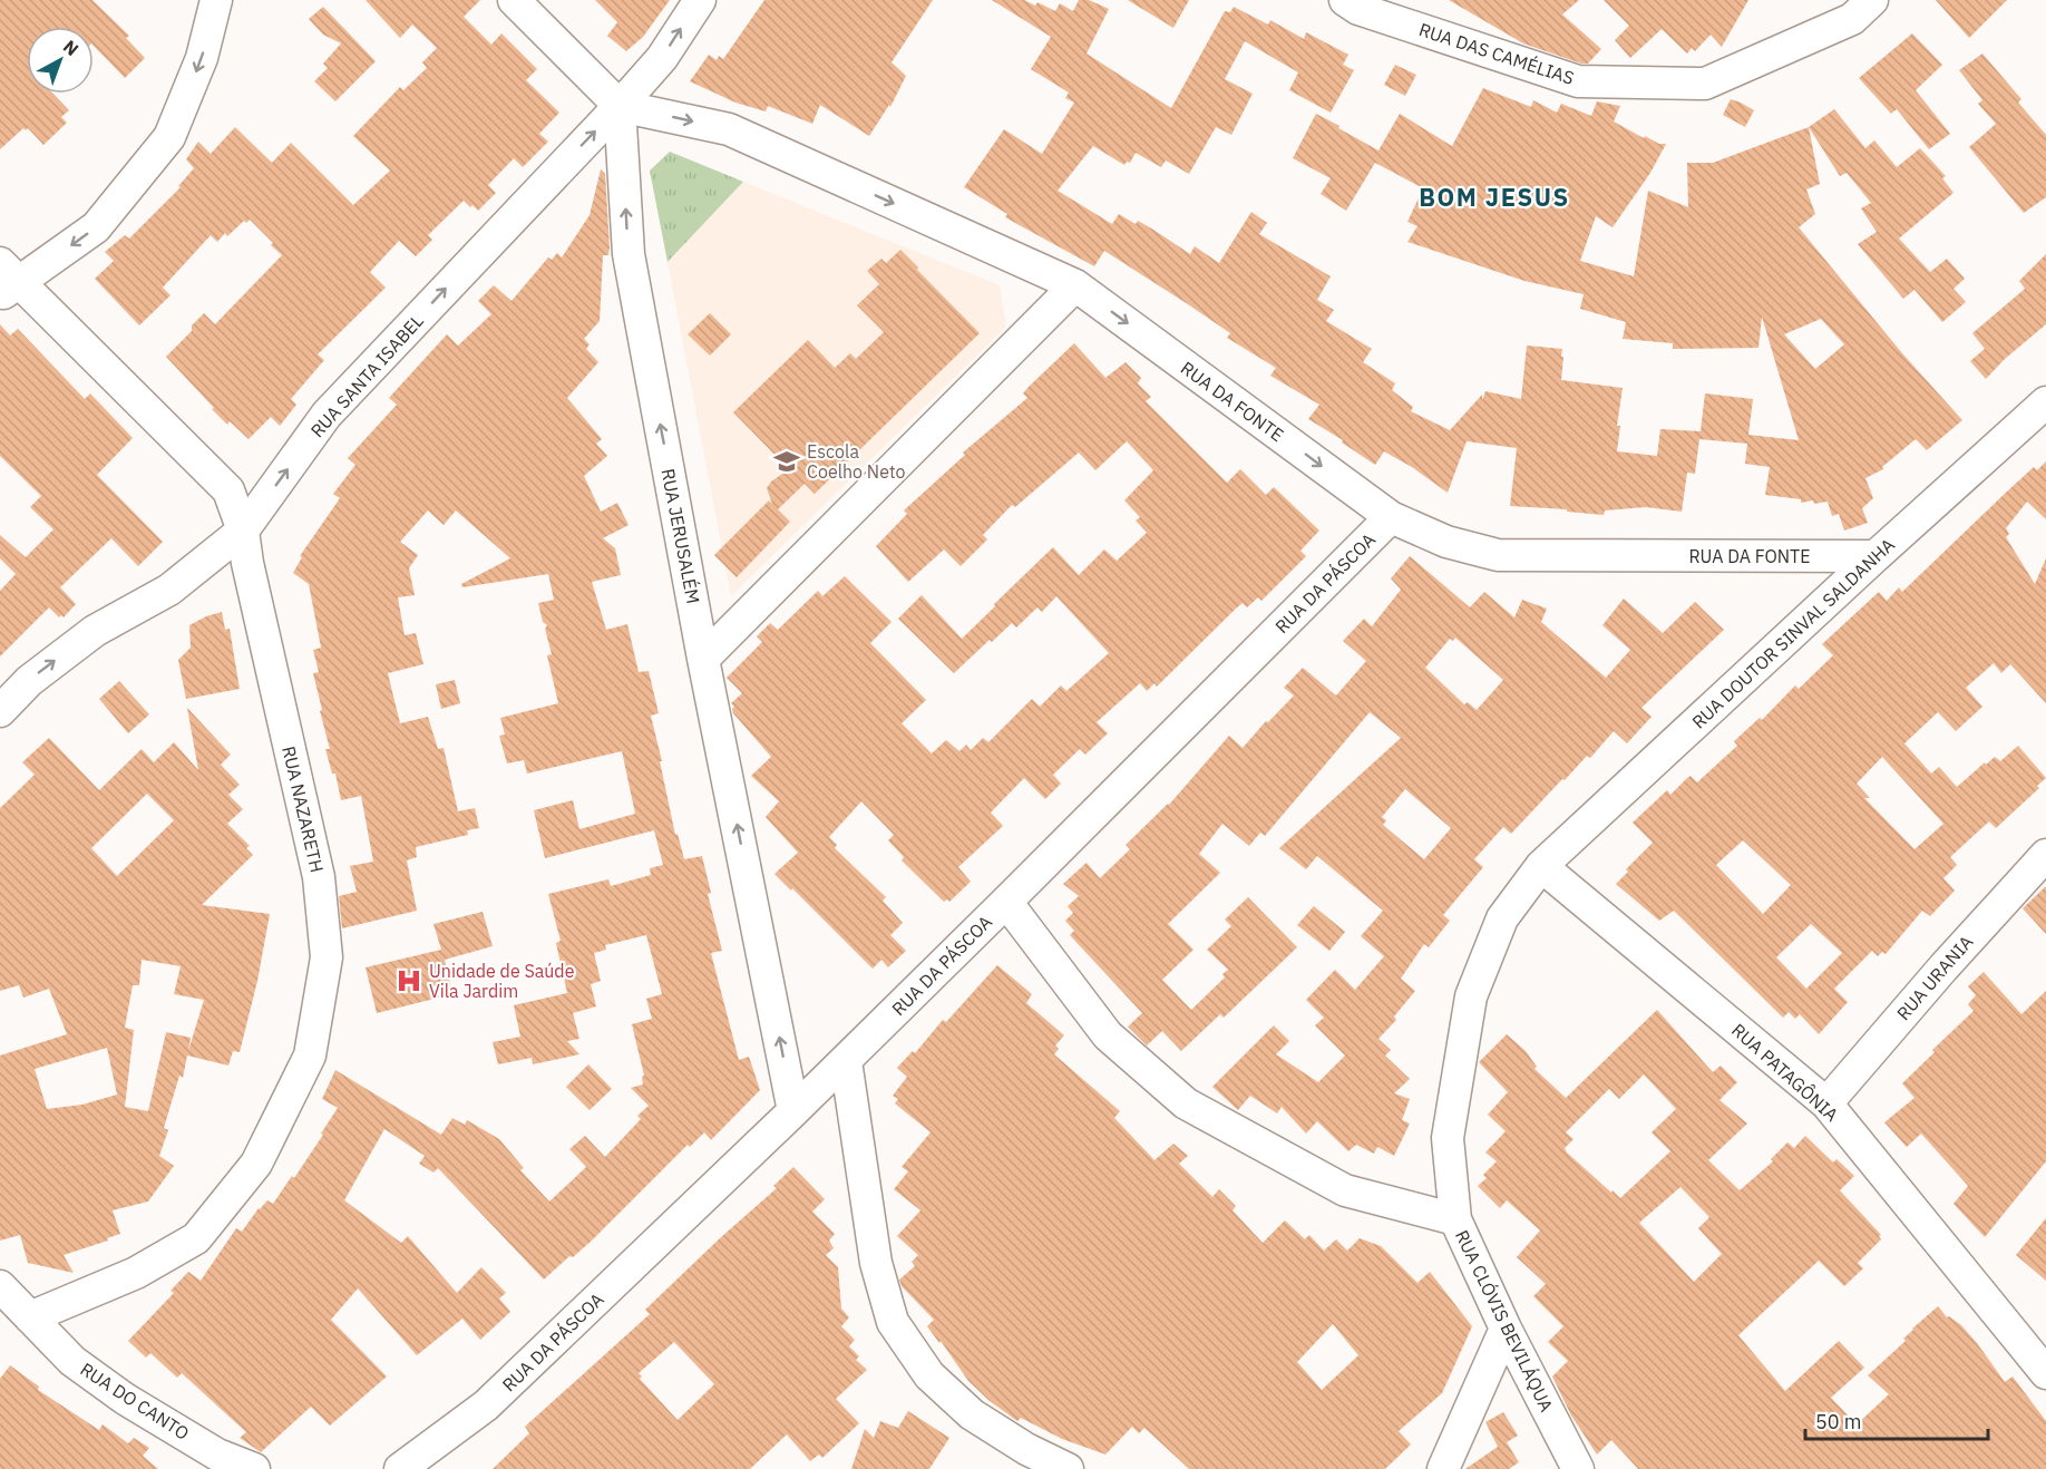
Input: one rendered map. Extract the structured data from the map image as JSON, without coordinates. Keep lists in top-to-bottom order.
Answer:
{
  "streets": {
    "street": [
      "RUA DAS CAMÉLIAS",
      "RUA SANTA ISABEL",
      "RUA DA FONTE",
      "RUA JERUSALÉM",
      "RUA DA PÁSCOA",
      "RUA DOUTOR SINVAL SALDANHA",
      "RUA NAZARETH",
      "RUA URANIA",
      "RUA PATAGÔNIA",
      "RUA CLÓVIS BEVILÁQUA",
      "RUA DO CANTO"
    ]
  },
  "crossings": [
    ["RUA SANTA ISABEL", "RUA DA FONTE"],
    ["RUA SANTA ISABEL", "RUA JERUSALÉM"],
    ["RUA SANTA ISABEL", "RUA NAZARETH"],
    ["RUA DA FONTE", "RUA JERUSALÉM"],
    ["RUA DA FONTE", "RUA DA PÁSCOA"],
    ["RUA DA FONTE", "RUA DOUTOR SINVAL SALDANHA"],
    ["RUA JERUSALÉM", "RUA DA PÁSCOA"],
    ["RUA DOUTOR SINVAL SALDANHA", "RUA PATAGÔNIA"],
    ["RUA DOUTOR SINVAL SALDANHA", "RUA CLÓVIS BEVILÁQUA"],
    ["RUA NAZARETH", "RUA DO CANTO"],
    ["RUA URANIA", "RUA PATAGÔNIA"],
    ["RUA PATAGÔNIA", "RUA CLÓVIS BEVILÁQUA"]
  ],
  "one_way": ["RUA SANTA ISABEL", "RUA DA FONTE", "RUA JERUSALÉM"],
  "districts": ["BOM JESUS"],
  "places": {
    "school or university": ["Escola Coelho Neto"],
    "hospital": ["Unidade de Saúde Vila Jardim"]
  },
  "scale_bar": "50 m",
  "north": "top right"
}
